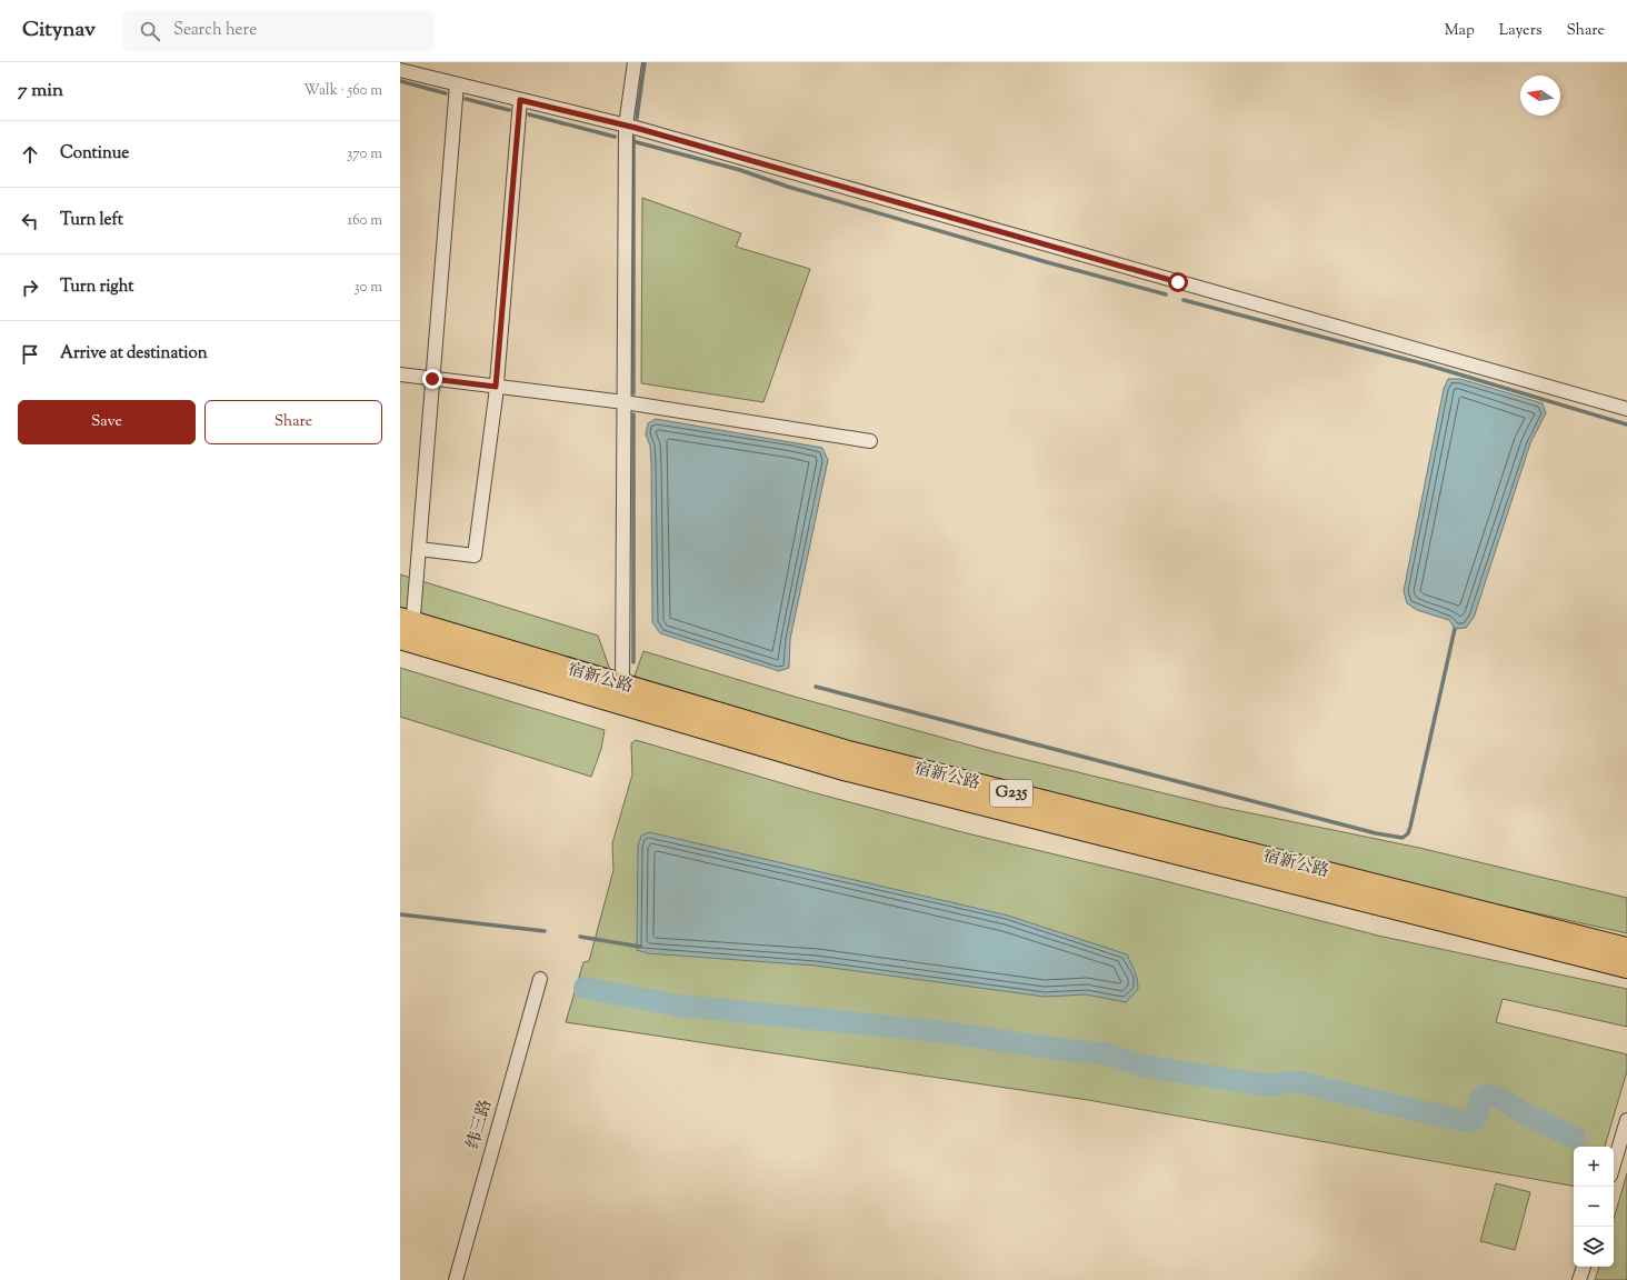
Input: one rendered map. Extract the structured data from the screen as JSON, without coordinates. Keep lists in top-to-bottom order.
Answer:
{
  "streets": {
    "highway": ["宿新公路", "G235"],
    "street": ["纬三路"]
  },
  "north": "left",
  "page": {
    "header": "Citynav",
    "search": "Search here",
    "nav": ["Map", "Layers", "Share"],
    "heading": ["7 min", "Walk · 560 m"],
    "list": [
      ["Continue", "370 m"],
      ["Turn left", "160 m"],
      ["Turn right", "30 m"],
      "Arrive at destination"
    ],
    "buttons": ["Save", "Share"],
    "map_buttons": ["+", "−"]
  }
}
